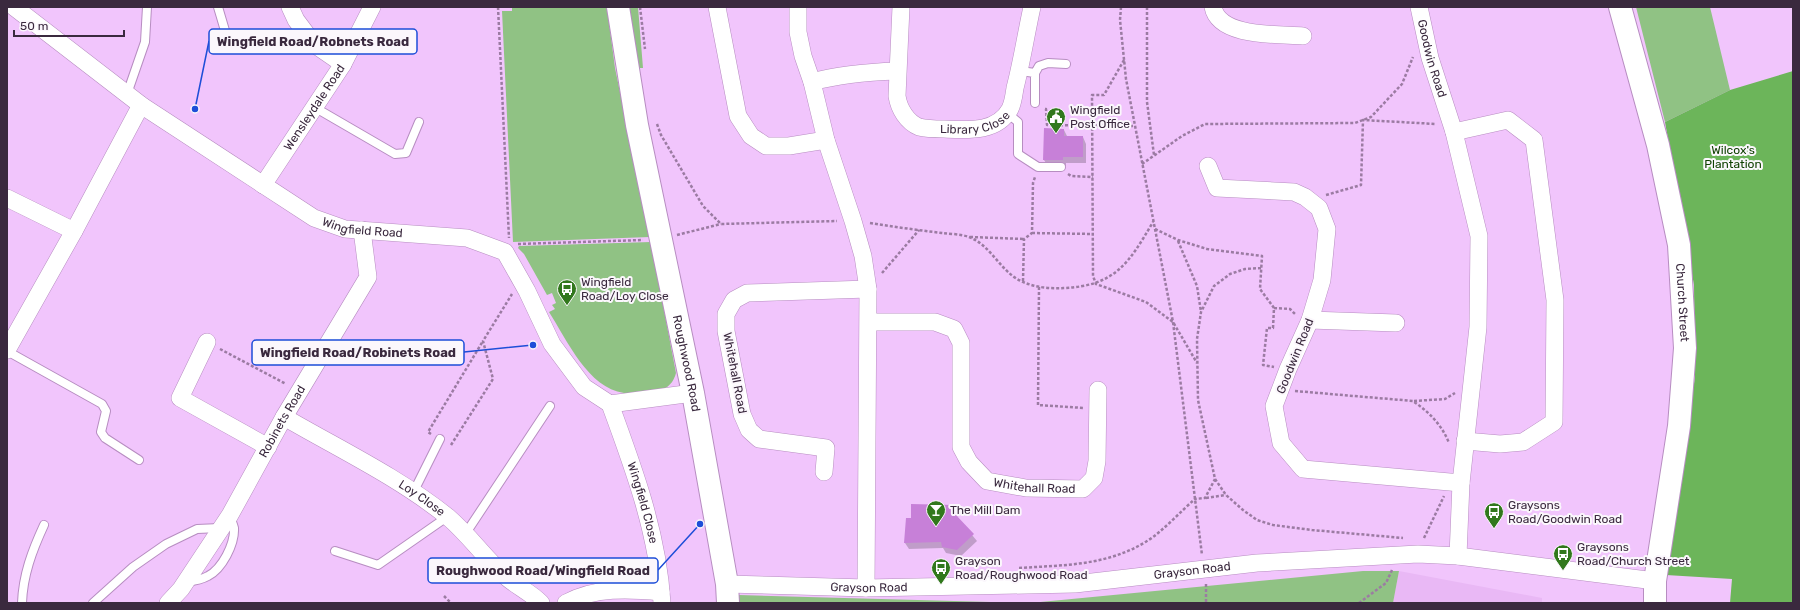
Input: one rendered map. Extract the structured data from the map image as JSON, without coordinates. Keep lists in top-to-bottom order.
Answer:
{
  "streets": {
    "street": [
      "Goodwin Road",
      "Wensleydale Road",
      "Library Close",
      "Wingfield Road",
      "Church Street",
      "Roughwood Road",
      "Whitehall Road",
      "Robinets Road",
      "Loy Close",
      "Wingfield Close",
      "Grayson Road"
    ]
  },
  "crossings": [
    ["Goodwin Road", "Grayson Road"],
    ["Wensleydale Road", "Wingfield Road"],
    ["Wingfield Road", "Robinets Road"],
    ["Church Street", "Grayson Road"],
    ["Roughwood Road", "Grayson Road"],
    ["Robinets Road", "Loy Close"]
  ],
  "parks": ["Wilcox's Plantation"],
  "places": {
    "other": ["Wingfield Road/Robnets Road", "Wingfield Road/Robinets Road", "Roughwood Road/Wingfield Road"],
    "public building": ["Wingfield Post Office"],
    "bus stop": [
      "Wingfield Road/Loy Close",
      "Graysons Road/Goodwin Road",
      "Graysons Road/Church Street",
      "Grayson Road/Roughwood Road"
    ],
    "bar": ["The Mill Dam"]
  },
  "scale_bar": "50 m"
}
